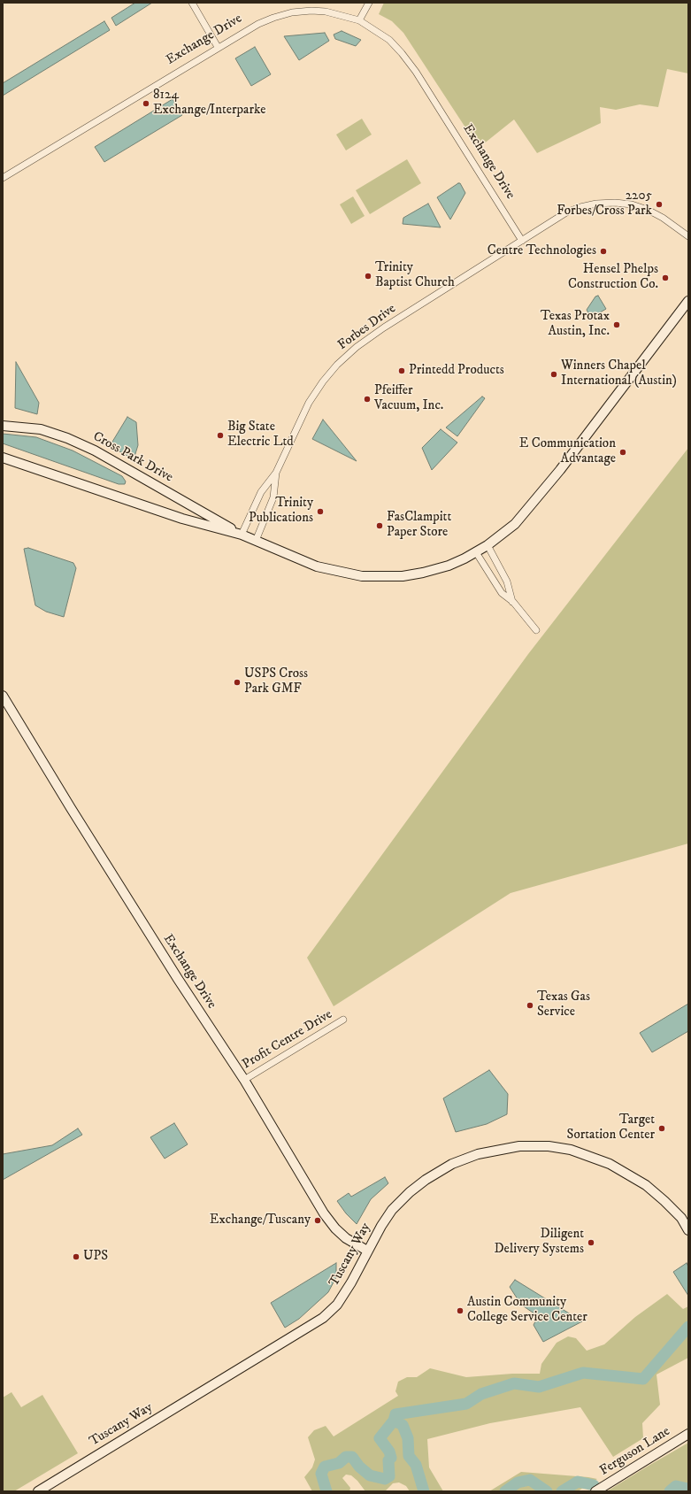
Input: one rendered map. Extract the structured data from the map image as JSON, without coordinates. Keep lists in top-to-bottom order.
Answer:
{
  "streets": {
    "street": [
      "Exchange Drive",
      "Forbes Drive",
      "Cross Park Drive",
      "Profit Centre Drive",
      "Tuscany Way",
      "Ferguson Lane"
    ]
  },
  "crossings": [
    ["Exchange Drive", "Forbes Drive"],
    ["Exchange Drive", "Profit Centre Drive"],
    ["Exchange Drive", "Tuscany Way"],
    ["Forbes Drive", "Cross Park Drive"]
  ],
  "places": [
    "8124 Exchange/Interparke",
    "2205 Forbes/Cross Park",
    "Centre Technologies",
    "Trinity Baptist Church",
    "Hensel Phelps Construction Co.",
    "Texas Protax Austin, Inc.",
    "Printedd Products",
    "Winners Chapel International (Austin)",
    "Pfeiffer Vacuum, Inc.",
    "Big State Electric Ltd",
    "E Communication Advantage",
    "Trinity Publications",
    "FasClampitt Paper Store",
    "USPS Cross Park GMF",
    "Texas Gas Service",
    "Target Sortation Center",
    "Exchange/Tuscany",
    "Diligent Delivery Systems",
    "UPS",
    "Austin Community College Service Center"
  ]
}
